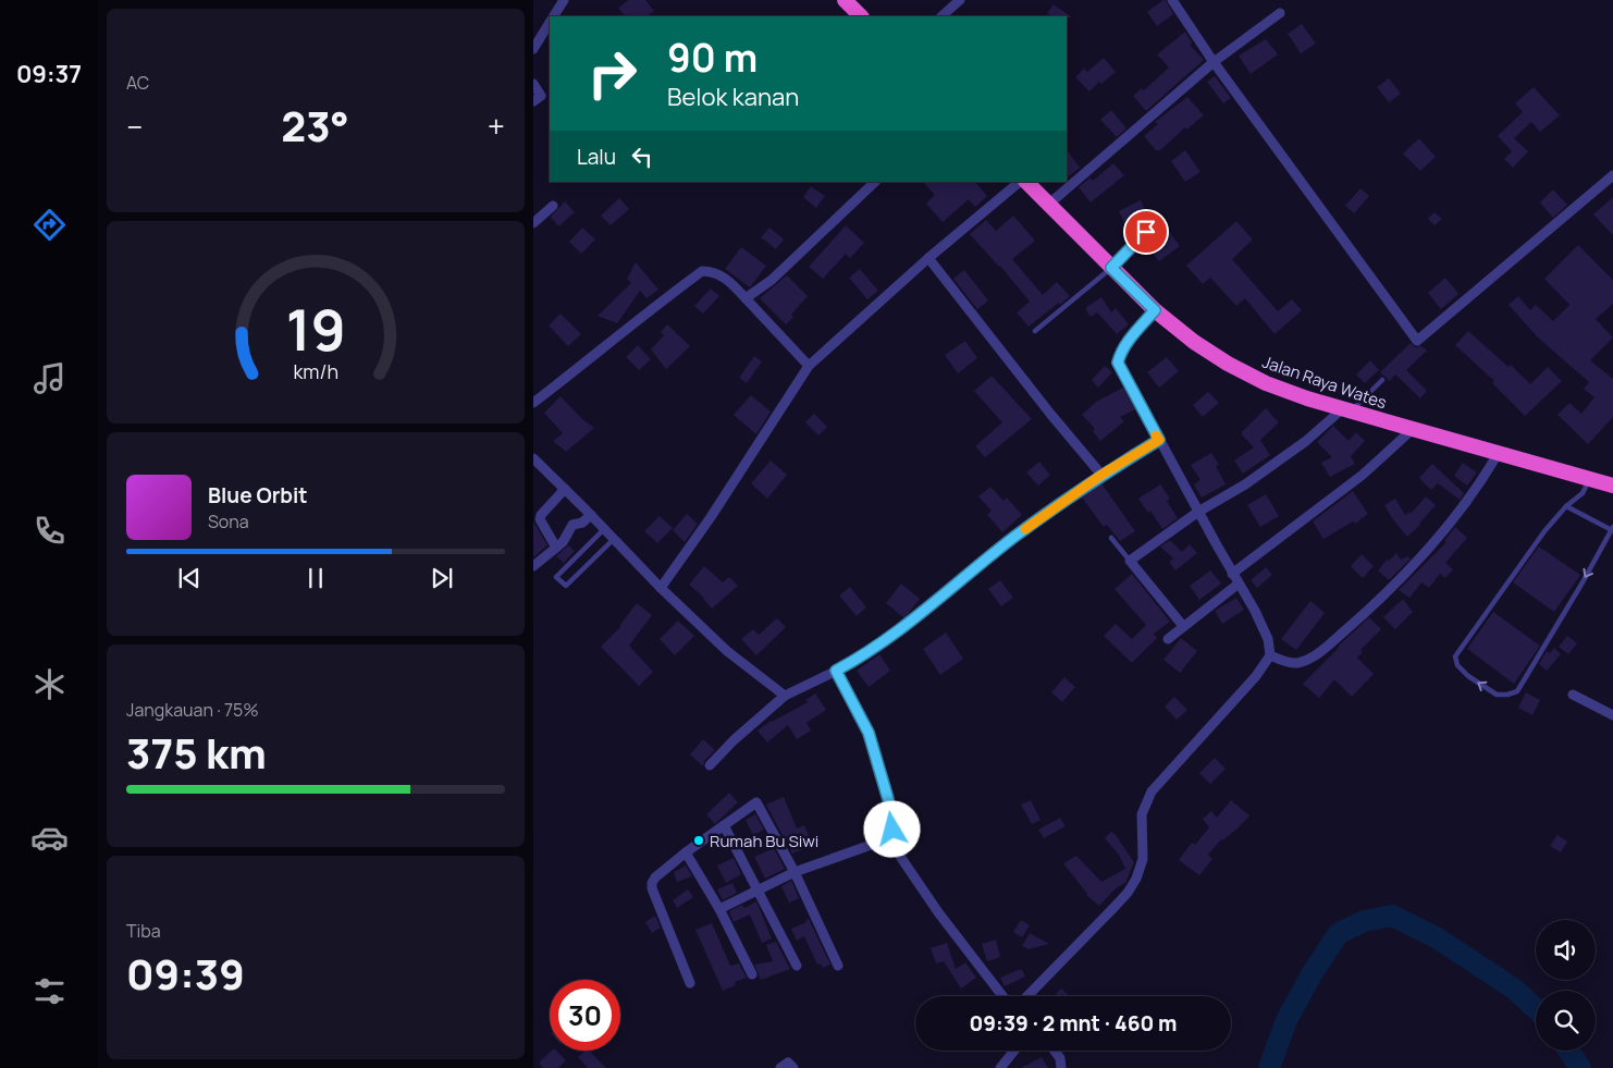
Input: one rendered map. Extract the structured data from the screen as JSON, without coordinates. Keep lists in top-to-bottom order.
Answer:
{
  "streets": {
    "highway": ["Jalan Raya Wates"]
  },
  "places": ["Rumah Bu Siwi"],
  "page": {
    "tabs": "09:37",
    "tile": [
      "AC",
      ["Jangkauan · 75%", "375 km"],
      ["Tiba", "09:39"]
    ],
    "turn": ["90 m", "Belok kanan"],
    "heat": ["−", "23°", "+"],
    "then": "Lalu",
    "song": ["Blue Orbit", "Sona"],
    "limit": "30",
    "trip": "09:39 · 2 mnt · 460 m",
    "gauge": ["19", "km/h"]
  }
}
